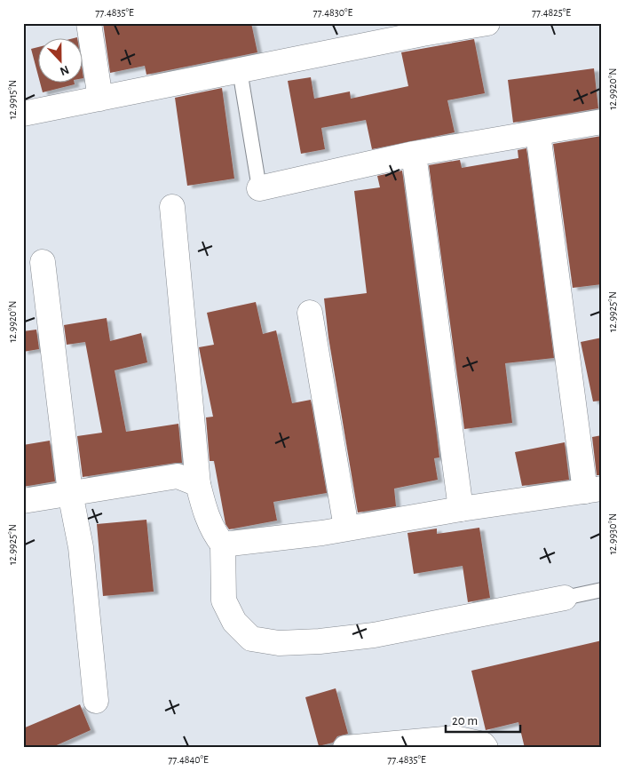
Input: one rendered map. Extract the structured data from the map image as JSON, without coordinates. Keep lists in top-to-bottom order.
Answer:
{
  "scale_bar": "20 m",
  "north": "bottom",
  "coordinates": [
    "77.4835°E",
    "77.4830°E",
    "77.4825°E",
    "12.9920°N",
    "12.9915°N",
    "12.9925°N",
    "12.9930°N",
    "77.4840°E"
  ]
}
